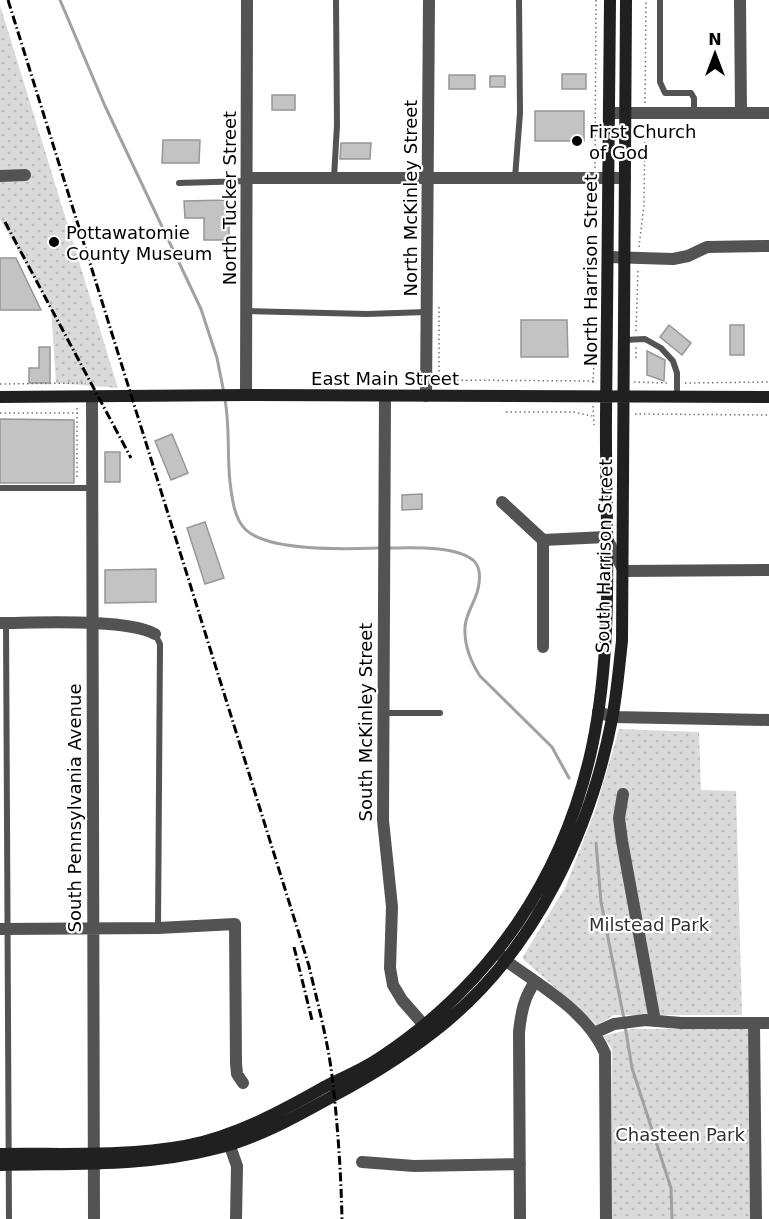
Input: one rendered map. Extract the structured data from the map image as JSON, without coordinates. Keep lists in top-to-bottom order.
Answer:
{
  "streets": {
    "main road": ["North Harrison Street", "East Main Street", "South Harrison Street"],
    "street": [
      "North Tucker Street",
      "North McKinley Street",
      "South McKinley Street",
      "South Pennsylvania Avenue"
    ]
  },
  "crossings": [
    ["North Tucker Street", "East Main Street"],
    ["North McKinley Street", "East Main Street"],
    ["North Harrison Street", "East Main Street"],
    ["North Harrison Street", "South Harrison Street"],
    ["East Main Street", "South Harrison Street"],
    ["East Main Street", "South McKinley Street"],
    ["East Main Street", "South Pennsylvania Avenue"]
  ],
  "parks": ["Milstead Park", "Chasteen Park"],
  "places": ["First Church of God", "Pottawatomie County Museum"],
  "north": "top"
}
